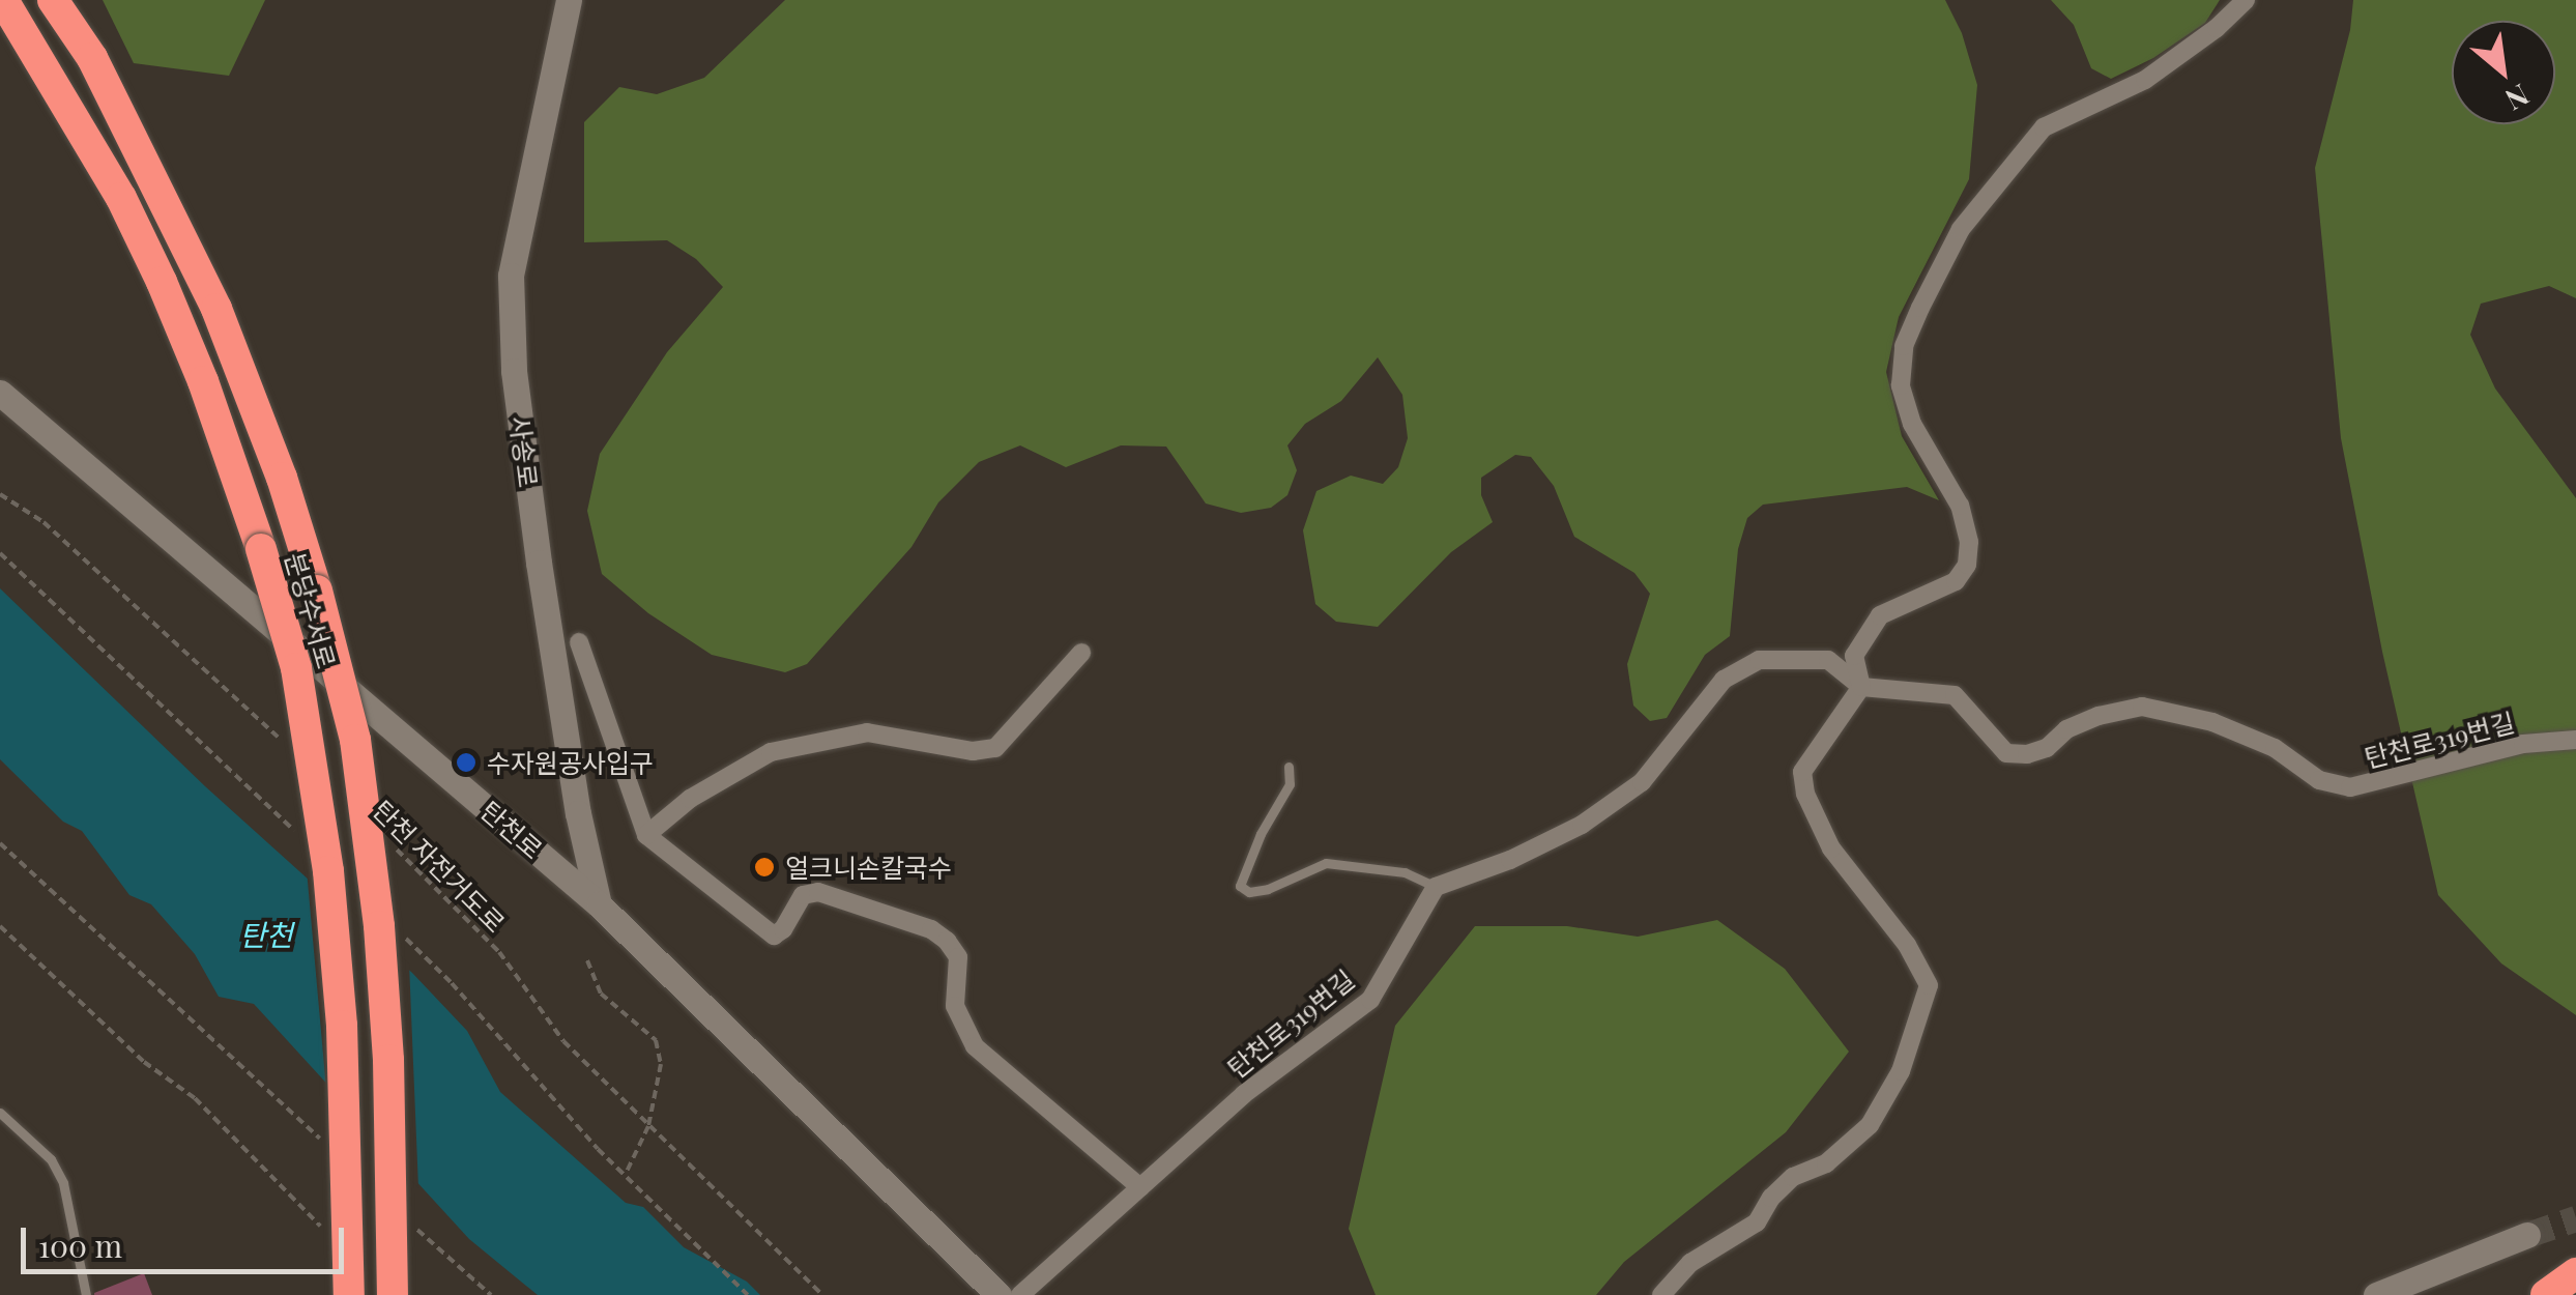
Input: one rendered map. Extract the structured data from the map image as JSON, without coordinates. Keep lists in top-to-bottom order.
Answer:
{
  "streets": {
    "highway": ["분당수서로"],
    "main road": ["사송로", "탄천로"],
    "street": ["탄천로319번길"],
    "path": ["탄천 자전거도로"]
  },
  "crossings": [
    ["사송로", "탄천로"]
  ],
  "water": ["탄천"],
  "places": ["수자원공사입구", "얼크니손칼국수"],
  "scale_bar": "100 m",
  "north": "bottom right"
}
